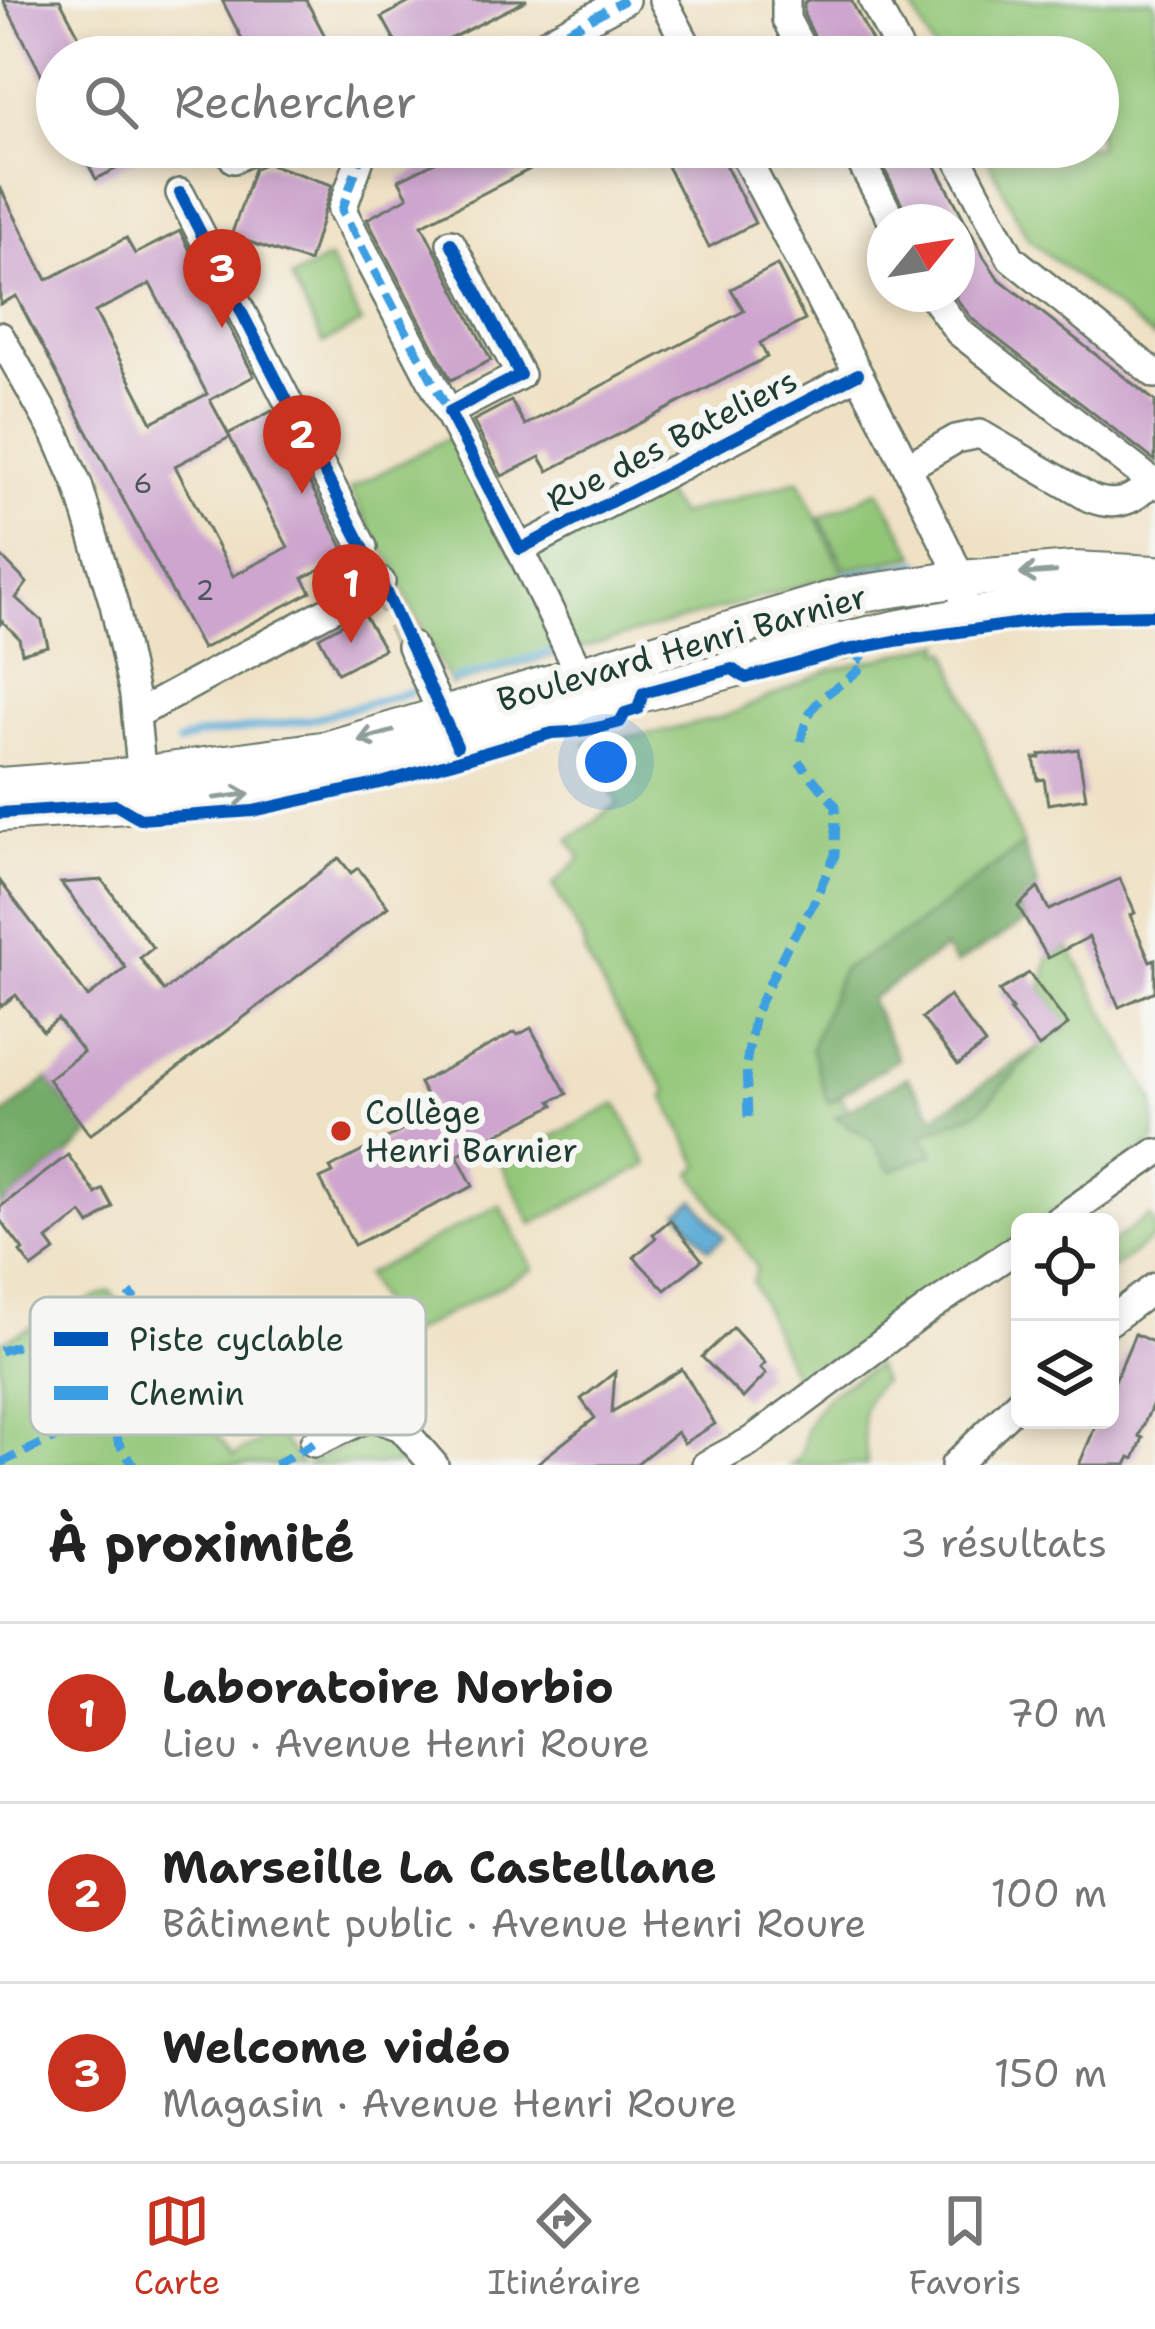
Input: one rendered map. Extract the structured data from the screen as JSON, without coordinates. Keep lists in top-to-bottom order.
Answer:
{
  "streets": {
    "main road": ["Boulevard Henri Barnier"],
    "street": ["Rue des Bateliers"]
  },
  "places": ["Collège Henri Barnier"],
  "house_numbers": ["6", "2"],
  "legend": ["Piste cyclable", "Chemin"],
  "north": "top right",
  "page": {
    "search": "Rechercher",
    "pins": ["3", "2", "1"],
    "heading": ["À proximité", "3 résultats"],
    "list": [
      {
        "mark": "1",
        "name": "Laboratoire Norbio",
        "note": "Lieu · Avenue Henri Roure",
        "value": "70 m"
      },
      {
        "mark": "2",
        "name": "Marseille La Castellane",
        "note": "Bâtiment public · Avenue Henri Roure",
        "value": "100 m"
      },
      {
        "mark": "3",
        "name": "Welcome vidéo",
        "note": "Magasin · Avenue Henri Roure",
        "value": "150 m"
      }
    ],
    "nav": ["Carte", "Itinéraire", "Favoris"]
  }
}
